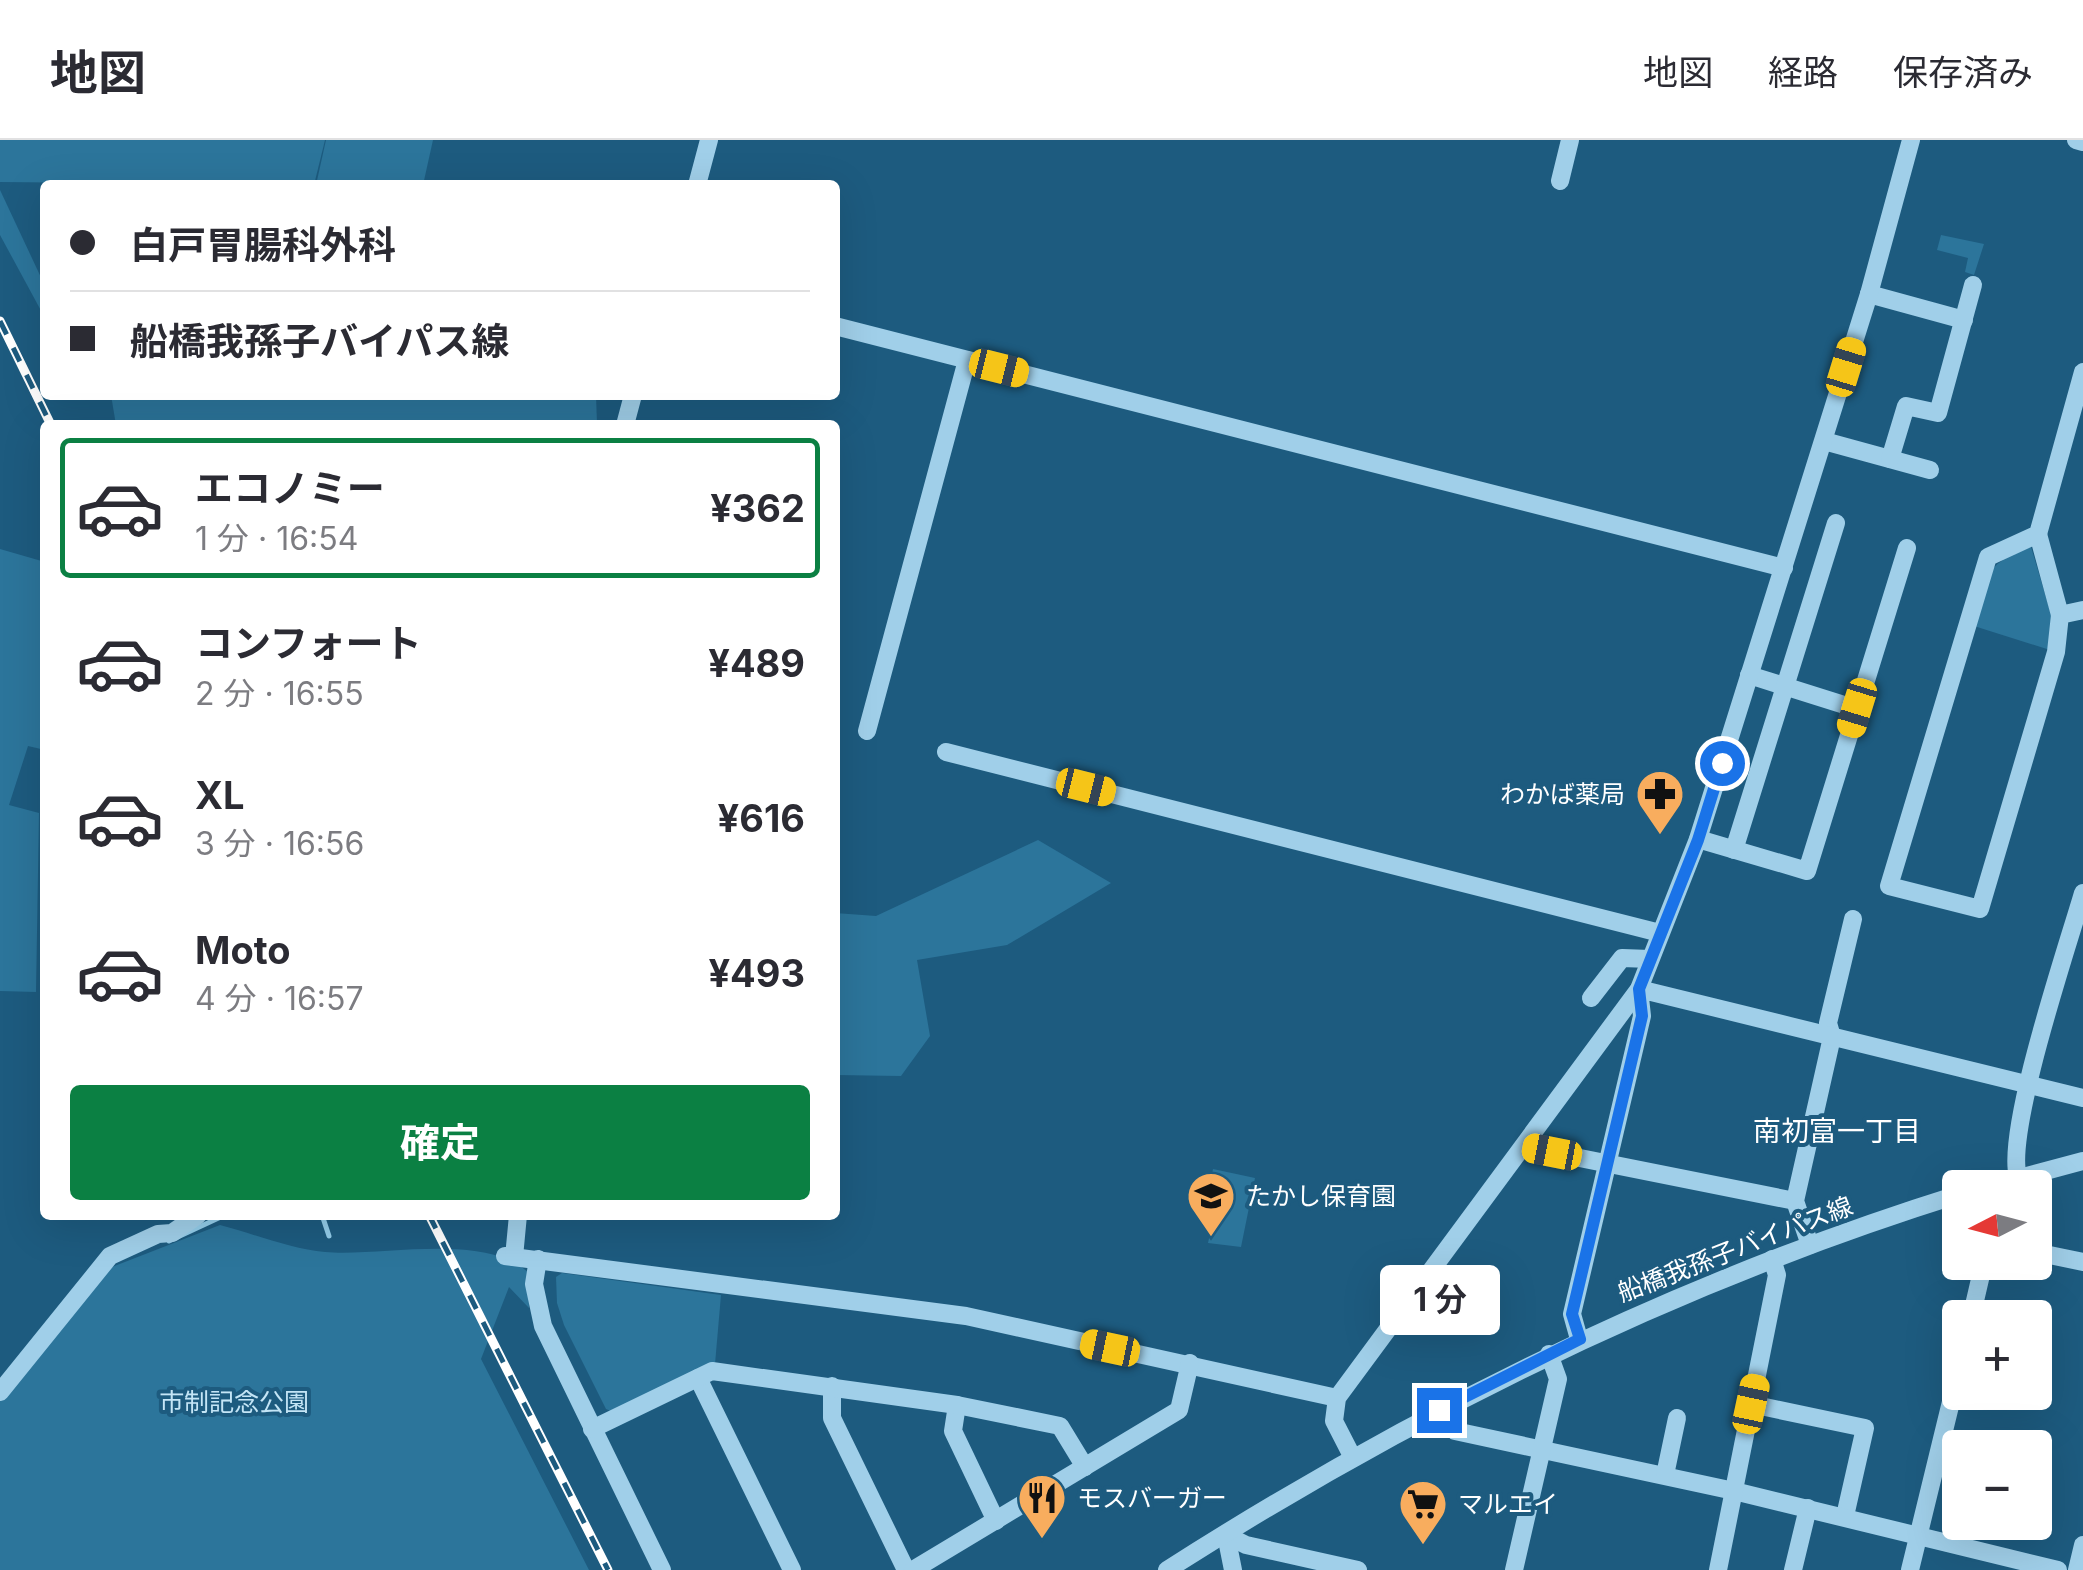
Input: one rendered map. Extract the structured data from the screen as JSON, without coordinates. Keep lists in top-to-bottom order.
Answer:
{
  "streets": {
    "street": ["船橋我孫子バイパス線"]
  },
  "districts": ["南初富一丁目"],
  "parks": ["市制記念公園"],
  "places": {
    "pharmacy": ["わかば薬局"],
    "school or university": ["たかし保育園"],
    "restaurant": ["モスバーガー"],
    "supermarket": ["マルエイ"]
  },
  "north": "left",
  "page": {
    "header": "地図",
    "nav": ["地図", "経路", "保存済み"],
    "banner": ["白戸胃腸科外科", "船橋我孫子バイパス線"],
    "list": [
      {
        "name": "エコノミー",
        "note": "1 分 · 16:54",
        "value": "¥362"
      },
      {
        "name": "コンフォート",
        "note": "2 分 · 16:55",
        "value": "¥489"
      },
      {
        "name": "XL",
        "note": "3 分 · 16:56",
        "value": "¥616"
      },
      {
        "name": "Moto",
        "note": "4 分 · 16:57",
        "value": "¥493"
      }
    ],
    "buttons": "確定",
    "map_buttons": ["+", "−"],
    "bubble": "1 分"
  }
}
